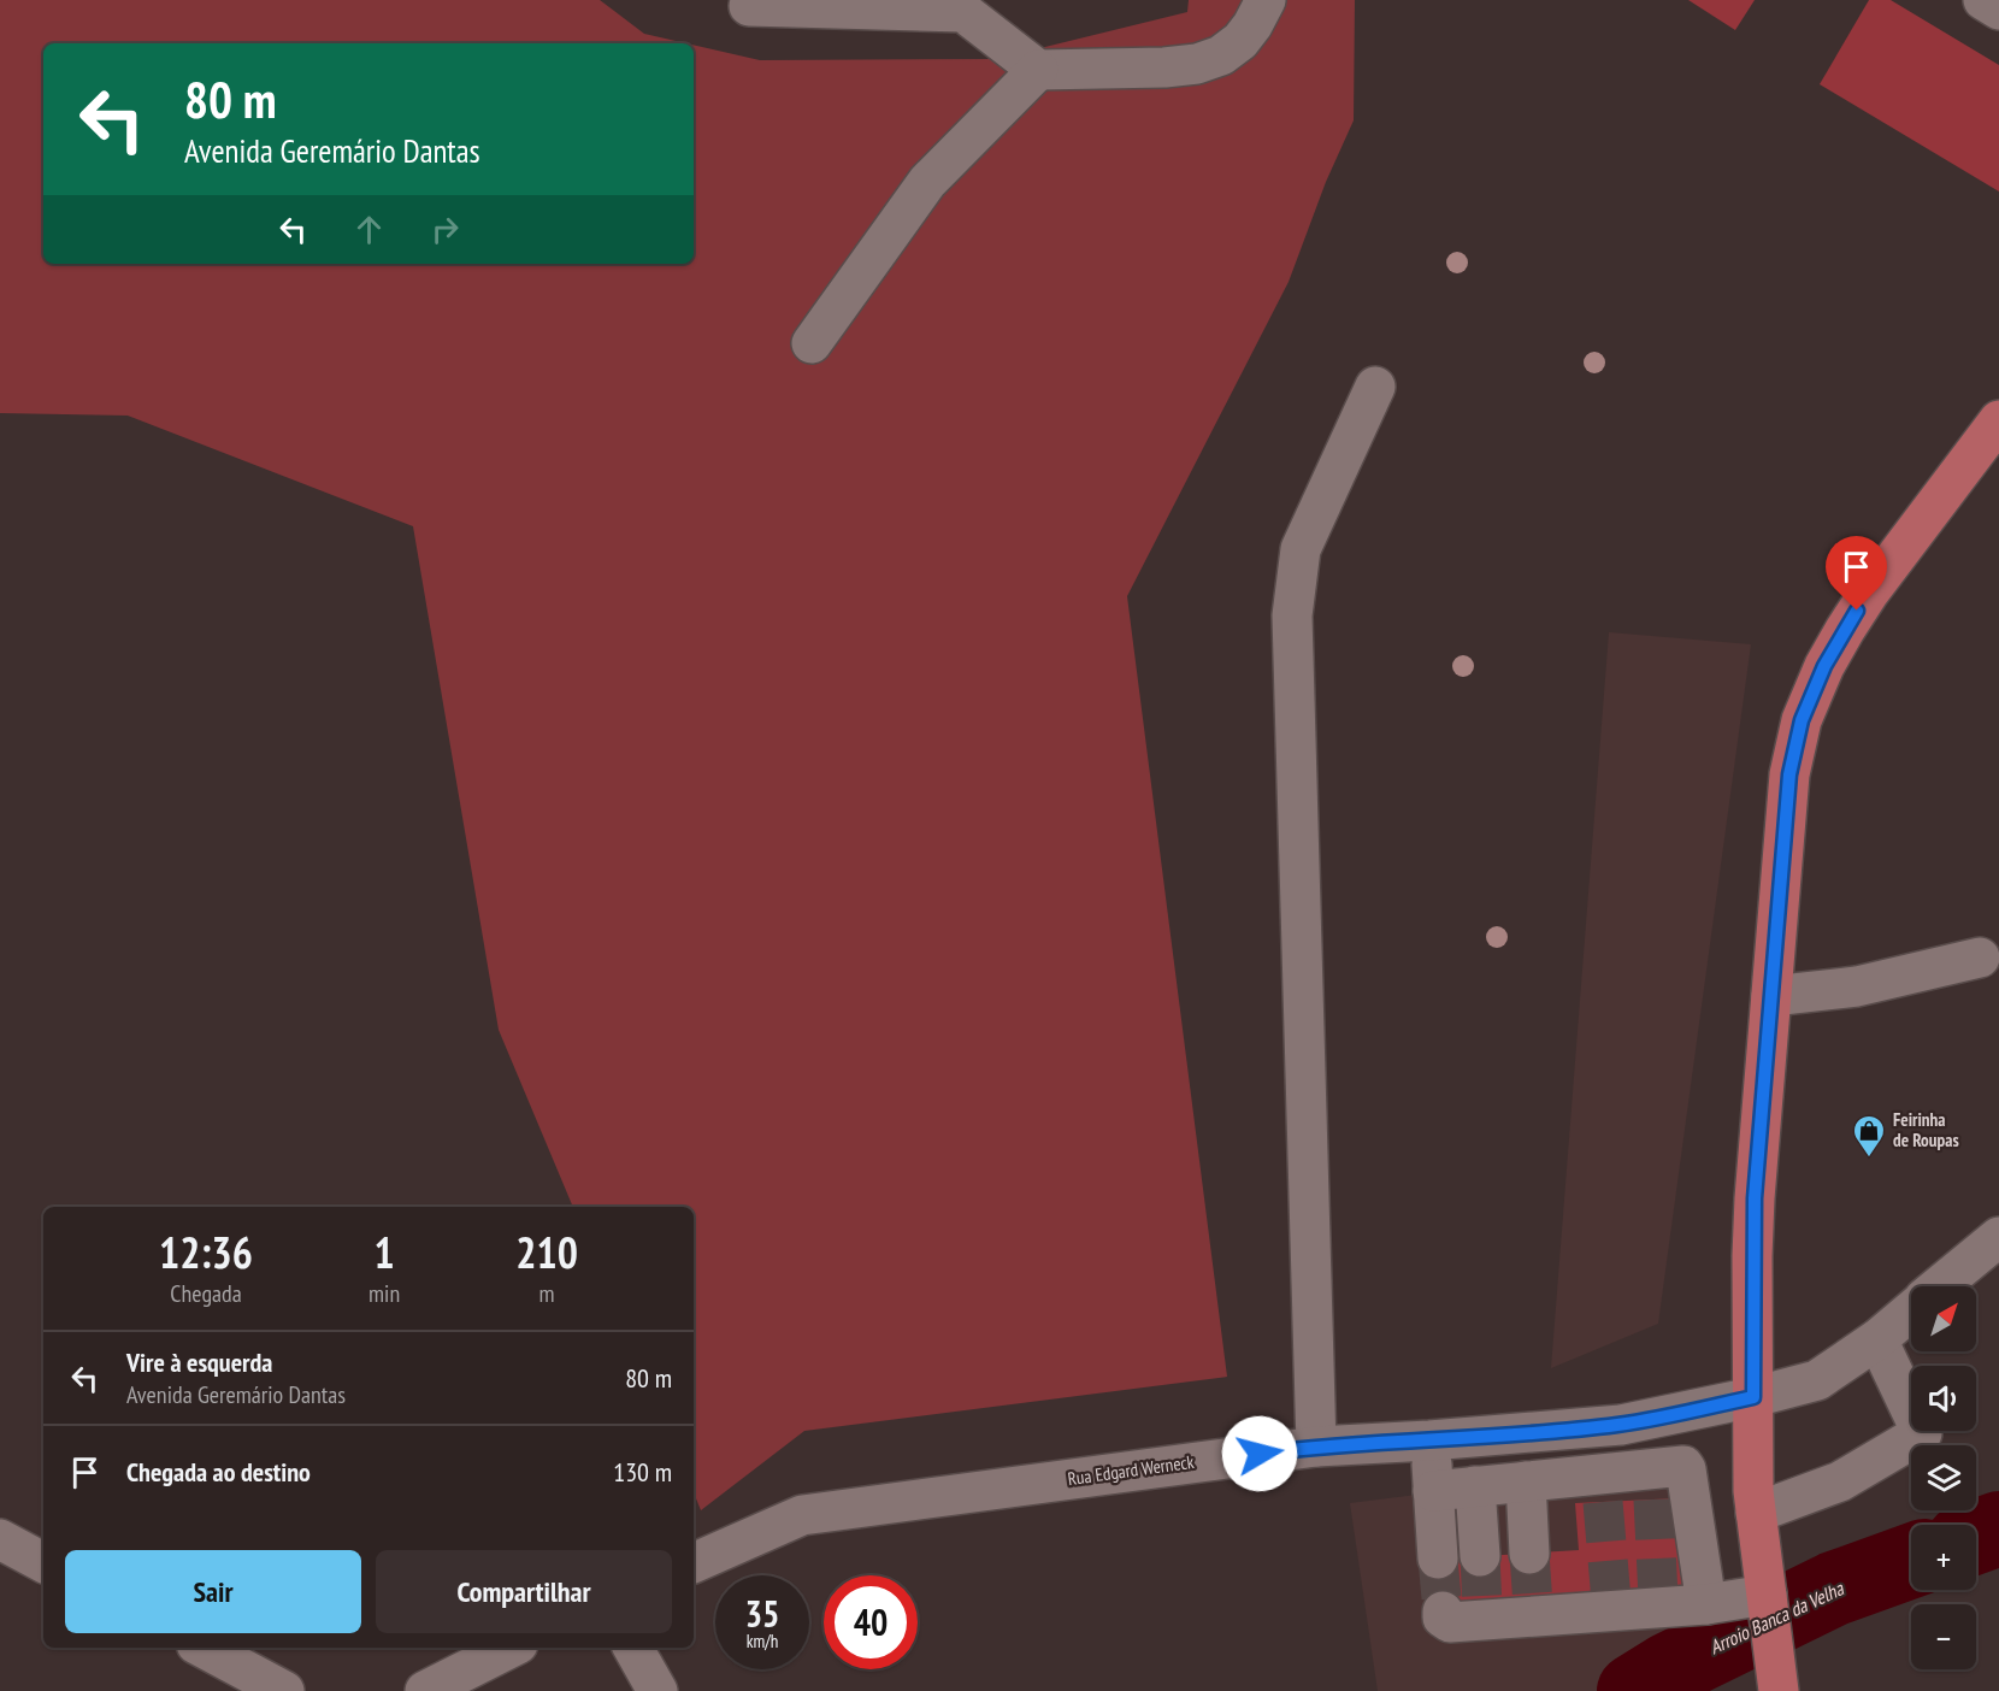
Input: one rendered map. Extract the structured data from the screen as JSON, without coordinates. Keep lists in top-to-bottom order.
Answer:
{
  "streets": {
    "street": ["Rua Edgard Werneck"]
  },
  "water": ["Arroio Banca da Velha"],
  "places": {
    "shop": ["Feirinha de Roupas"]
  },
  "north": "top right",
  "page": {
    "turn": ["80 m", "Avenida Geremário Dantas"],
    "eta": [
      "12:36",
      "Chegada",
      "1",
      "min",
      "210",
      "m"
    ],
    "map_buttons": ["+", "−"],
    "list": [
      {
        "name": "Vire à esquerda",
        "note": "Avenida Geremário Dantas",
        "value": "80 m"
      },
      {
        "name": "Chegada ao destino",
        "value": "130 m"
      }
    ],
    "buttons": ["Sair", "Compartilhar"],
    "speed": "35 km/h",
    "limit": "40"
  }
}
